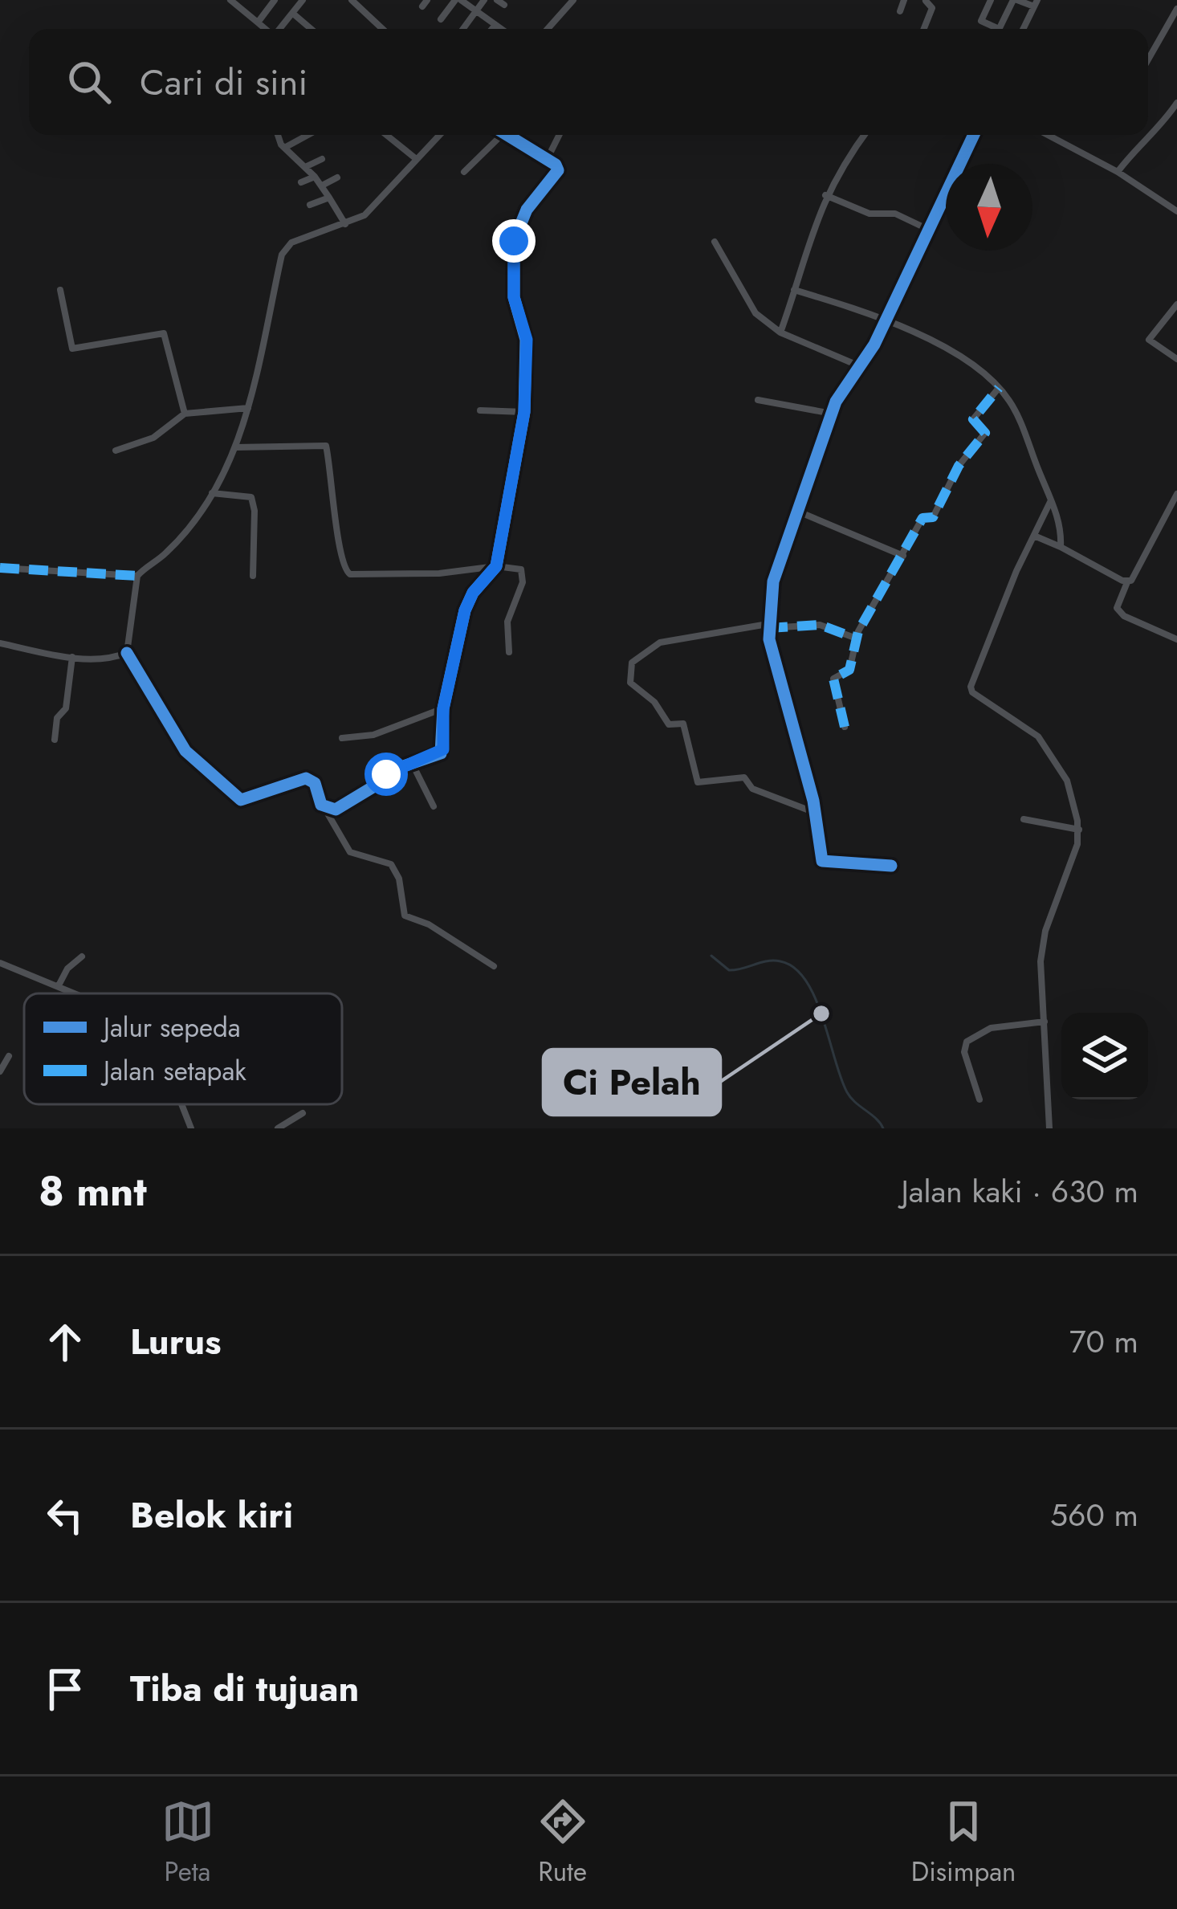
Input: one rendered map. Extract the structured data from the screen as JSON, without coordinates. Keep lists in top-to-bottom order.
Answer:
{
  "places": ["Ci Pelah"],
  "legend": ["Jalur sepeda", "Jalan setapak"],
  "north": "bottom",
  "page": {
    "search": "Cari di sini",
    "heading": ["8 mnt", "Jalan kaki · 630 m"],
    "list": [
      ["Lurus", "70 m"],
      ["Belok kiri", "560 m"],
      "Tiba di tujuan"
    ],
    "nav": ["Peta", "Rute", "Disimpan"]
  }
}
